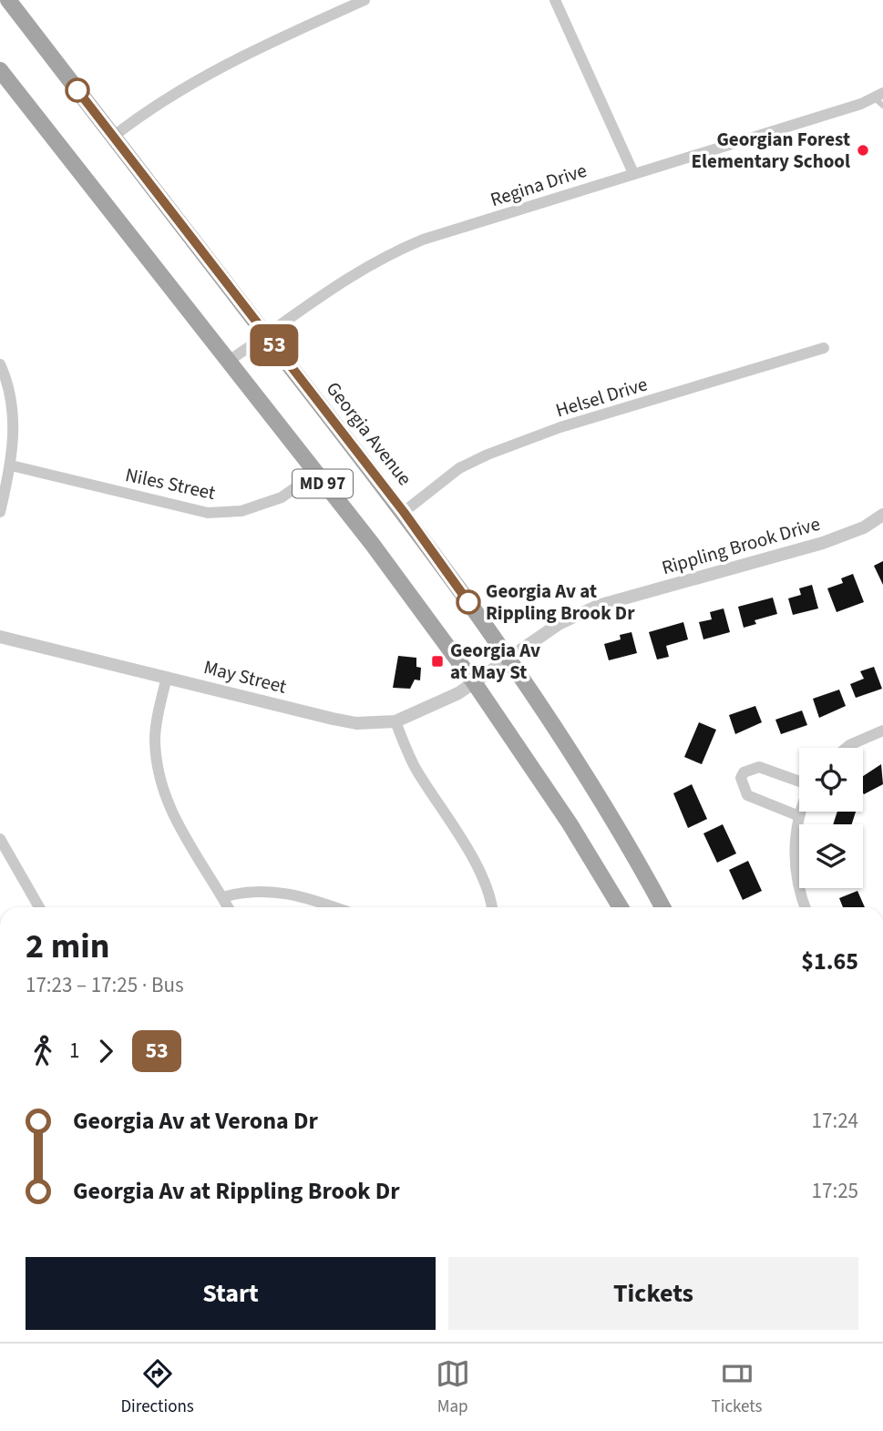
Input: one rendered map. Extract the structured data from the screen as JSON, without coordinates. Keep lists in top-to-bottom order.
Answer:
{
  "streets": {
    "main road": ["Georgia Avenue", "MD 97"],
    "street": [
      "Regina Drive",
      "Helsel Drive",
      "Niles Street",
      "Rippling Brook Drive",
      "May Street"
    ]
  },
  "crossings": [
    ["Regina Drive", "Georgia Avenue"],
    ["Regina Drive", "MD 97"],
    ["Helsel Drive", "Georgia Avenue"],
    ["Georgia Avenue", "Rippling Brook Drive"],
    ["Niles Street", "MD 97"],
    ["MD 97", "Rippling Brook Drive"],
    ["MD 97", "May Street"],
    ["Rippling Brook Drive", "May Street"]
  ],
  "places": {
    "other": ["Georgian Forest Elementary School", "Georgia Av at Rippling Brook Dr"],
    "transit": ["Georgia Av at May St"]
  },
  "lines": ["bus line 53"],
  "page": {
    "on_map": "53",
    "heading": ["2 min", "17:23 – 17:25 · Bus", "$1.65"],
    "legs": ["1", "53"],
    "list": [
      {
        "name": "Georgia Av at Verona Dr",
        "value": "17:24"
      },
      {
        "name": "Georgia Av at Rippling Brook Dr",
        "value": "17:25"
      }
    ],
    "buttons": ["Start", "Tickets"],
    "tabs": ["Directions", "Map", "Tickets"]
  }
}
